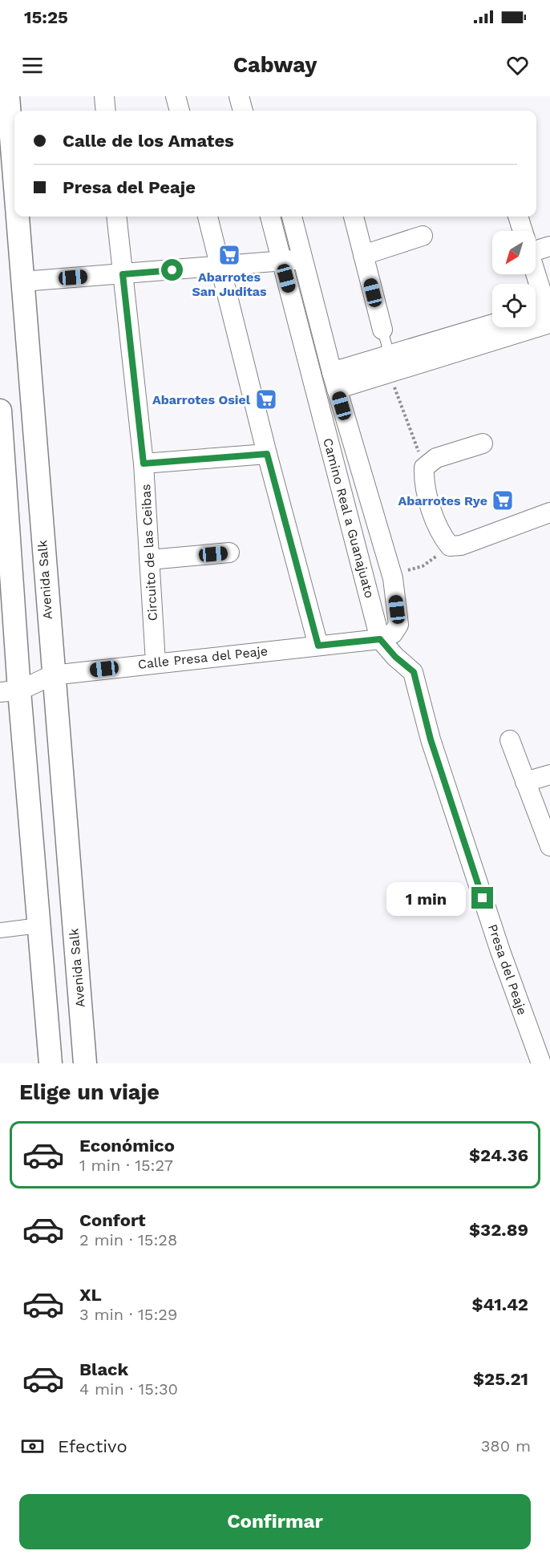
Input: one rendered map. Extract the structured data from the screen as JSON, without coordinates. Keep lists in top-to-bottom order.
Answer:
{
  "streets": {
    "street": [
      "Camino Real a Guanajuato",
      "Circuito de las Ceibas",
      "Avenida Salk",
      "Calle Presa del Peaje",
      "Presa del Peaje"
    ]
  },
  "crossings": [
    ["Camino Real a Guanajuato", "Calle Presa del Peaje"],
    ["Camino Real a Guanajuato", "Presa del Peaje"],
    ["Circuito de las Ceibas", "Calle Presa del Peaje"],
    ["Avenida Salk", "Calle Presa del Peaje"],
    ["Calle Presa del Peaje", "Presa del Peaje"]
  ],
  "places": {
    "supermarket": ["Abarrotes San Juditas", "Abarrotes Osiel", "Abarrotes Rye"]
  },
  "north": "bottom left",
  "page": {
    "status": "15:25",
    "header": "Cabway",
    "banner": ["Calle de los Amates", "Presa del Peaje"],
    "bubble": "1 min",
    "heading": "Elige un viaje",
    "list": [
      {
        "name": "Económico",
        "note": "1 min · 15:27",
        "value": "$24.36"
      },
      {
        "name": "Confort",
        "note": "2 min · 15:28",
        "value": "$32.89"
      },
      {
        "name": "XL",
        "note": "3 min · 15:29",
        "value": "$41.42"
      },
      {
        "name": "Black",
        "note": "4 min · 15:30",
        "value": "$25.21"
      }
    ],
    "pay": ["Efectivo", "380 m"],
    "buttons": "Confirmar"
  }
}
